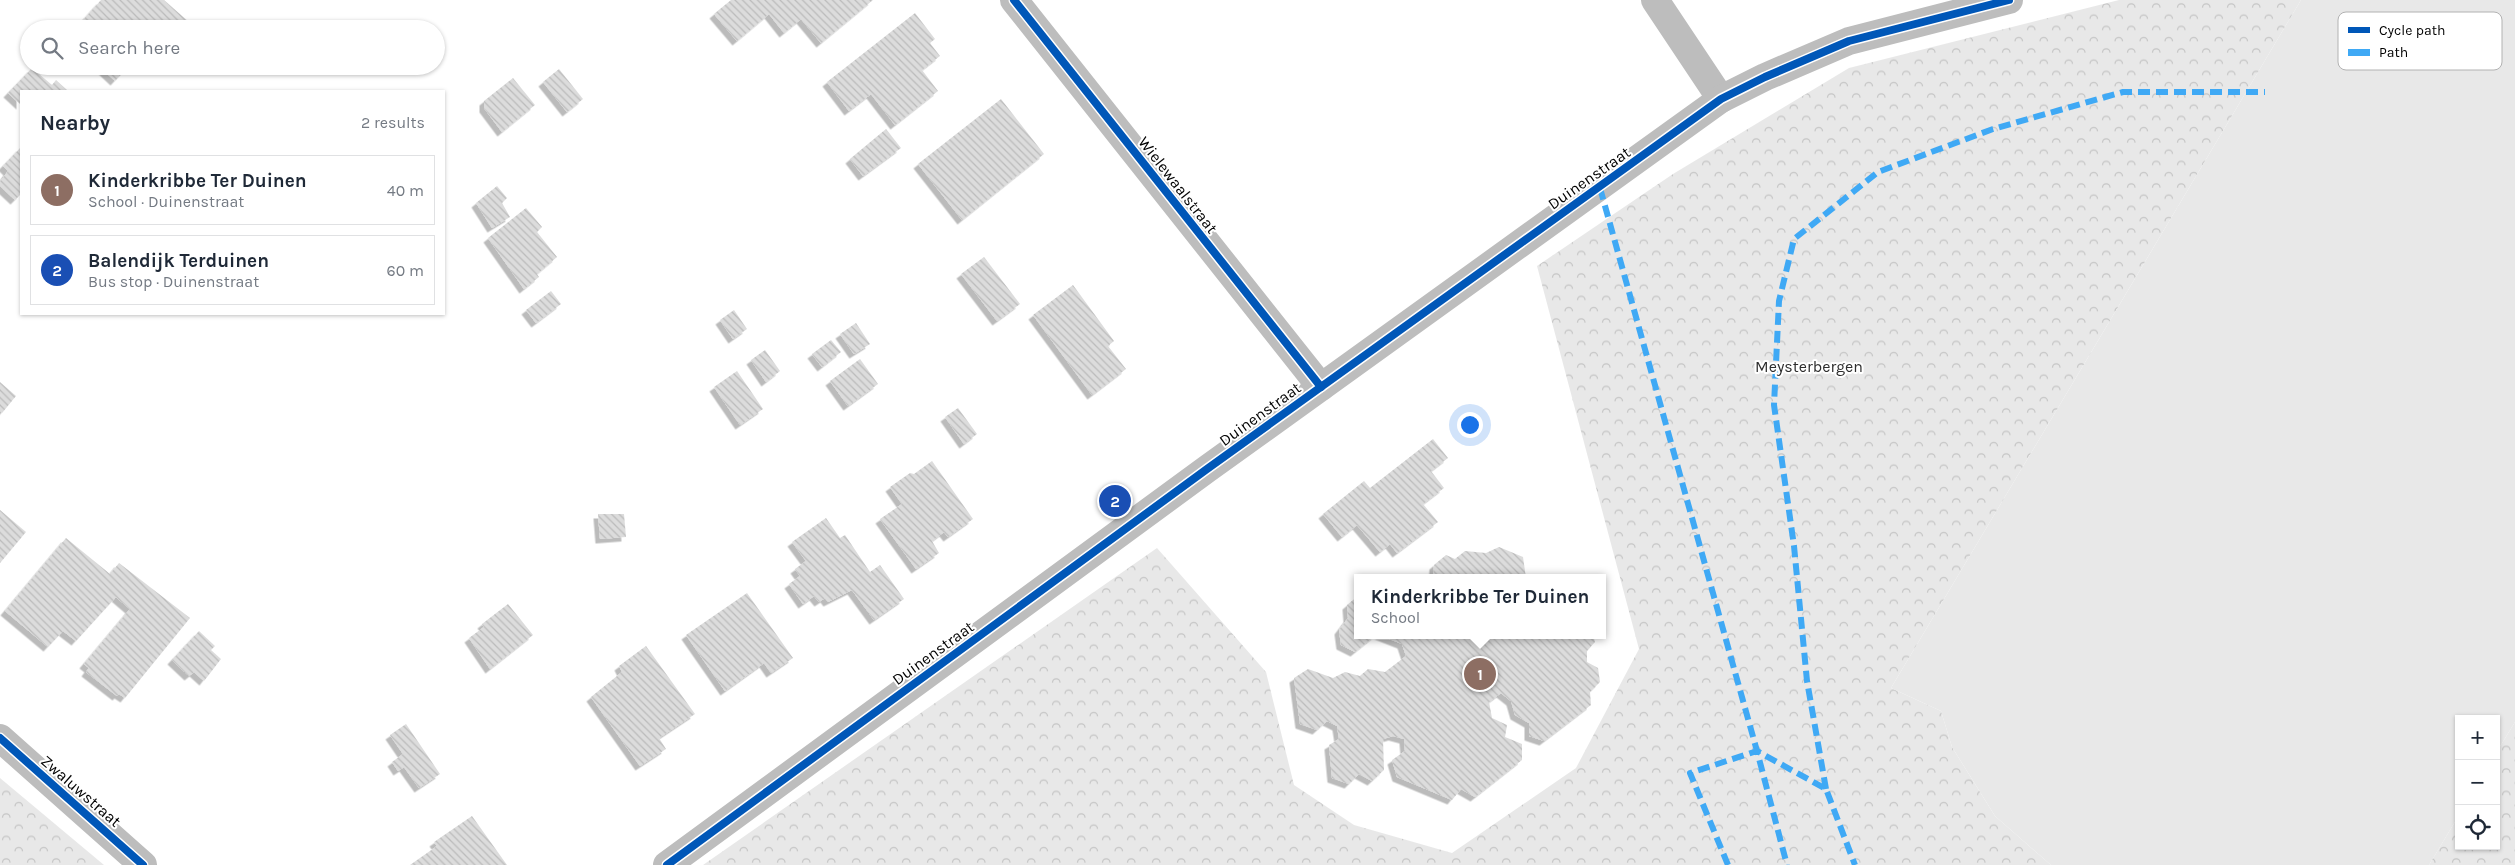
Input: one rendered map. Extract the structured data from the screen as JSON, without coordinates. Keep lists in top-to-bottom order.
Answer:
{
  "streets": {
    "street": ["Duinenstraat", "Wielewaalstraat", "Zwaluwstraat"]
  },
  "crossings": [
    ["Duinenstraat", "Wielewaalstraat"]
  ],
  "parks": ["Meysterbergen"],
  "legend": ["Cycle path", "Path"],
  "page": {
    "search": "Search here",
    "heading": ["Nearby", "2 results"],
    "list": [
      {
        "mark": "1",
        "name": "Kinderkribbe Ter Duinen",
        "note": "School · Duinenstraat",
        "value": "40 m"
      },
      {
        "mark": "2",
        "name": "Balendijk Terduinen",
        "note": "Bus stop · Duinenstraat",
        "value": "60 m"
      }
    ],
    "pins": ["2", "1"],
    "popup": ["Kinderkribbe Ter Duinen", "School"],
    "map_buttons": ["+", "−"]
  }
}
